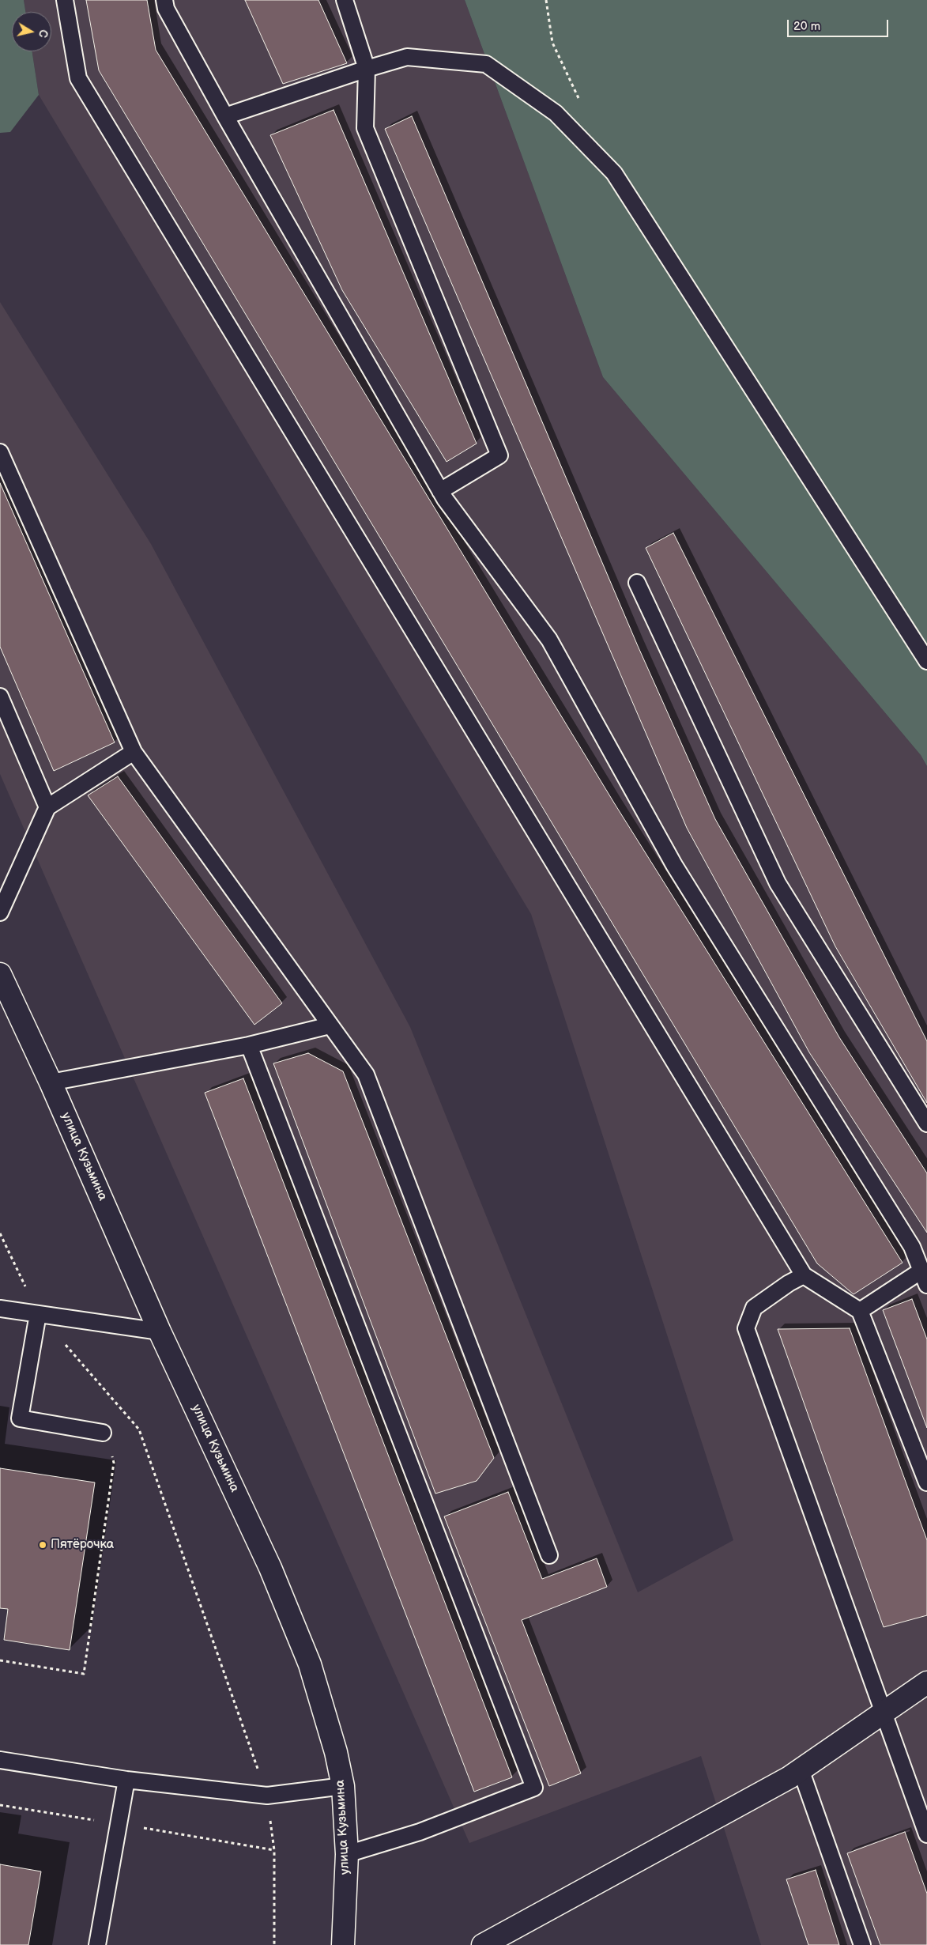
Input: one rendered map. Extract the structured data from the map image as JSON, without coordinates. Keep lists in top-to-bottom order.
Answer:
{
  "streets": {
    "main road": ["улица Кузьмина"]
  },
  "places": ["Пятёрочка"],
  "scale_bar": "20 m",
  "north": "right"
}
